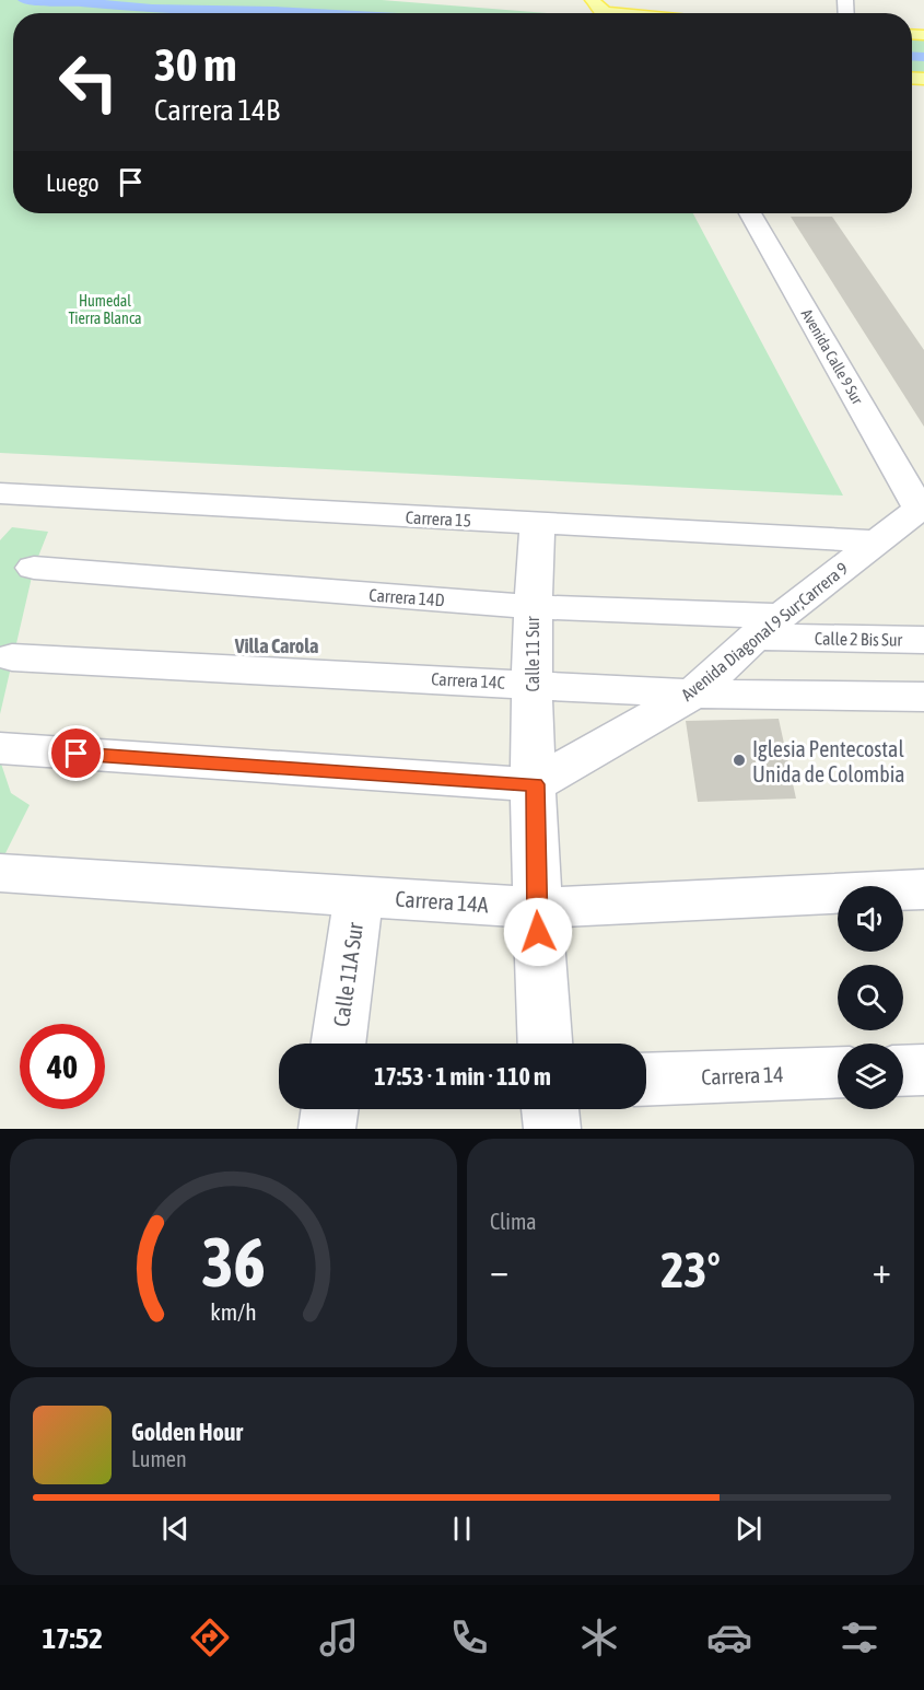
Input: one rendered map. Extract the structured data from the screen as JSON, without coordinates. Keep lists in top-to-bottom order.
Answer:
{
  "streets": {
    "street": [
      "Avenida Calle 9 Sur",
      "Carrera 15",
      "Carrera 14D",
      "Avenida Diagonal 9 Sur;Carrera 9",
      "Calle 2 Bis Sur",
      "Calle 11 Sur",
      "Carrera 14C",
      "Carrera 14A",
      "Calle 11A Sur",
      "Carrera 14"
    ]
  },
  "crossings": [
    ["Avenida Calle 9 Sur", "Avenida Diagonal 9 Sur;Carrera 9"],
    ["Carrera 15", "Avenida Diagonal 9 Sur;Carrera 9"],
    ["Carrera 15", "Calle 11 Sur"],
    ["Carrera 14D", "Avenida Diagonal 9 Sur;Carrera 9"],
    ["Carrera 14D", "Calle 2 Bis Sur"],
    ["Carrera 14D", "Calle 11 Sur"],
    ["Avenida Diagonal 9 Sur;Carrera 9", "Calle 2 Bis Sur"],
    ["Avenida Diagonal 9 Sur;Carrera 9", "Calle 11 Sur"],
    ["Avenida Diagonal 9 Sur;Carrera 9", "Carrera 14C"],
    ["Calle 11 Sur", "Carrera 14C"],
    ["Calle 11 Sur", "Carrera 14A"],
    ["Carrera 14A", "Calle 11A Sur"]
  ],
  "districts": ["Villa Carola"],
  "parks": ["Humedal Tierra Blanca"],
  "places": ["Iglesia Pentecostal Unida de Colombia"],
  "page": {
    "turn": ["30 m", "Carrera 14B"],
    "then": "Luego",
    "limit": "40",
    "trip": "17:53 · 1 min · 110 m",
    "tile": "Clima",
    "heat": ["−", "23°", "+"],
    "song": ["Golden Hour", "Lumen"],
    "tabs": "17:52",
    "gauge": ["36", "km/h"]
  }
}
